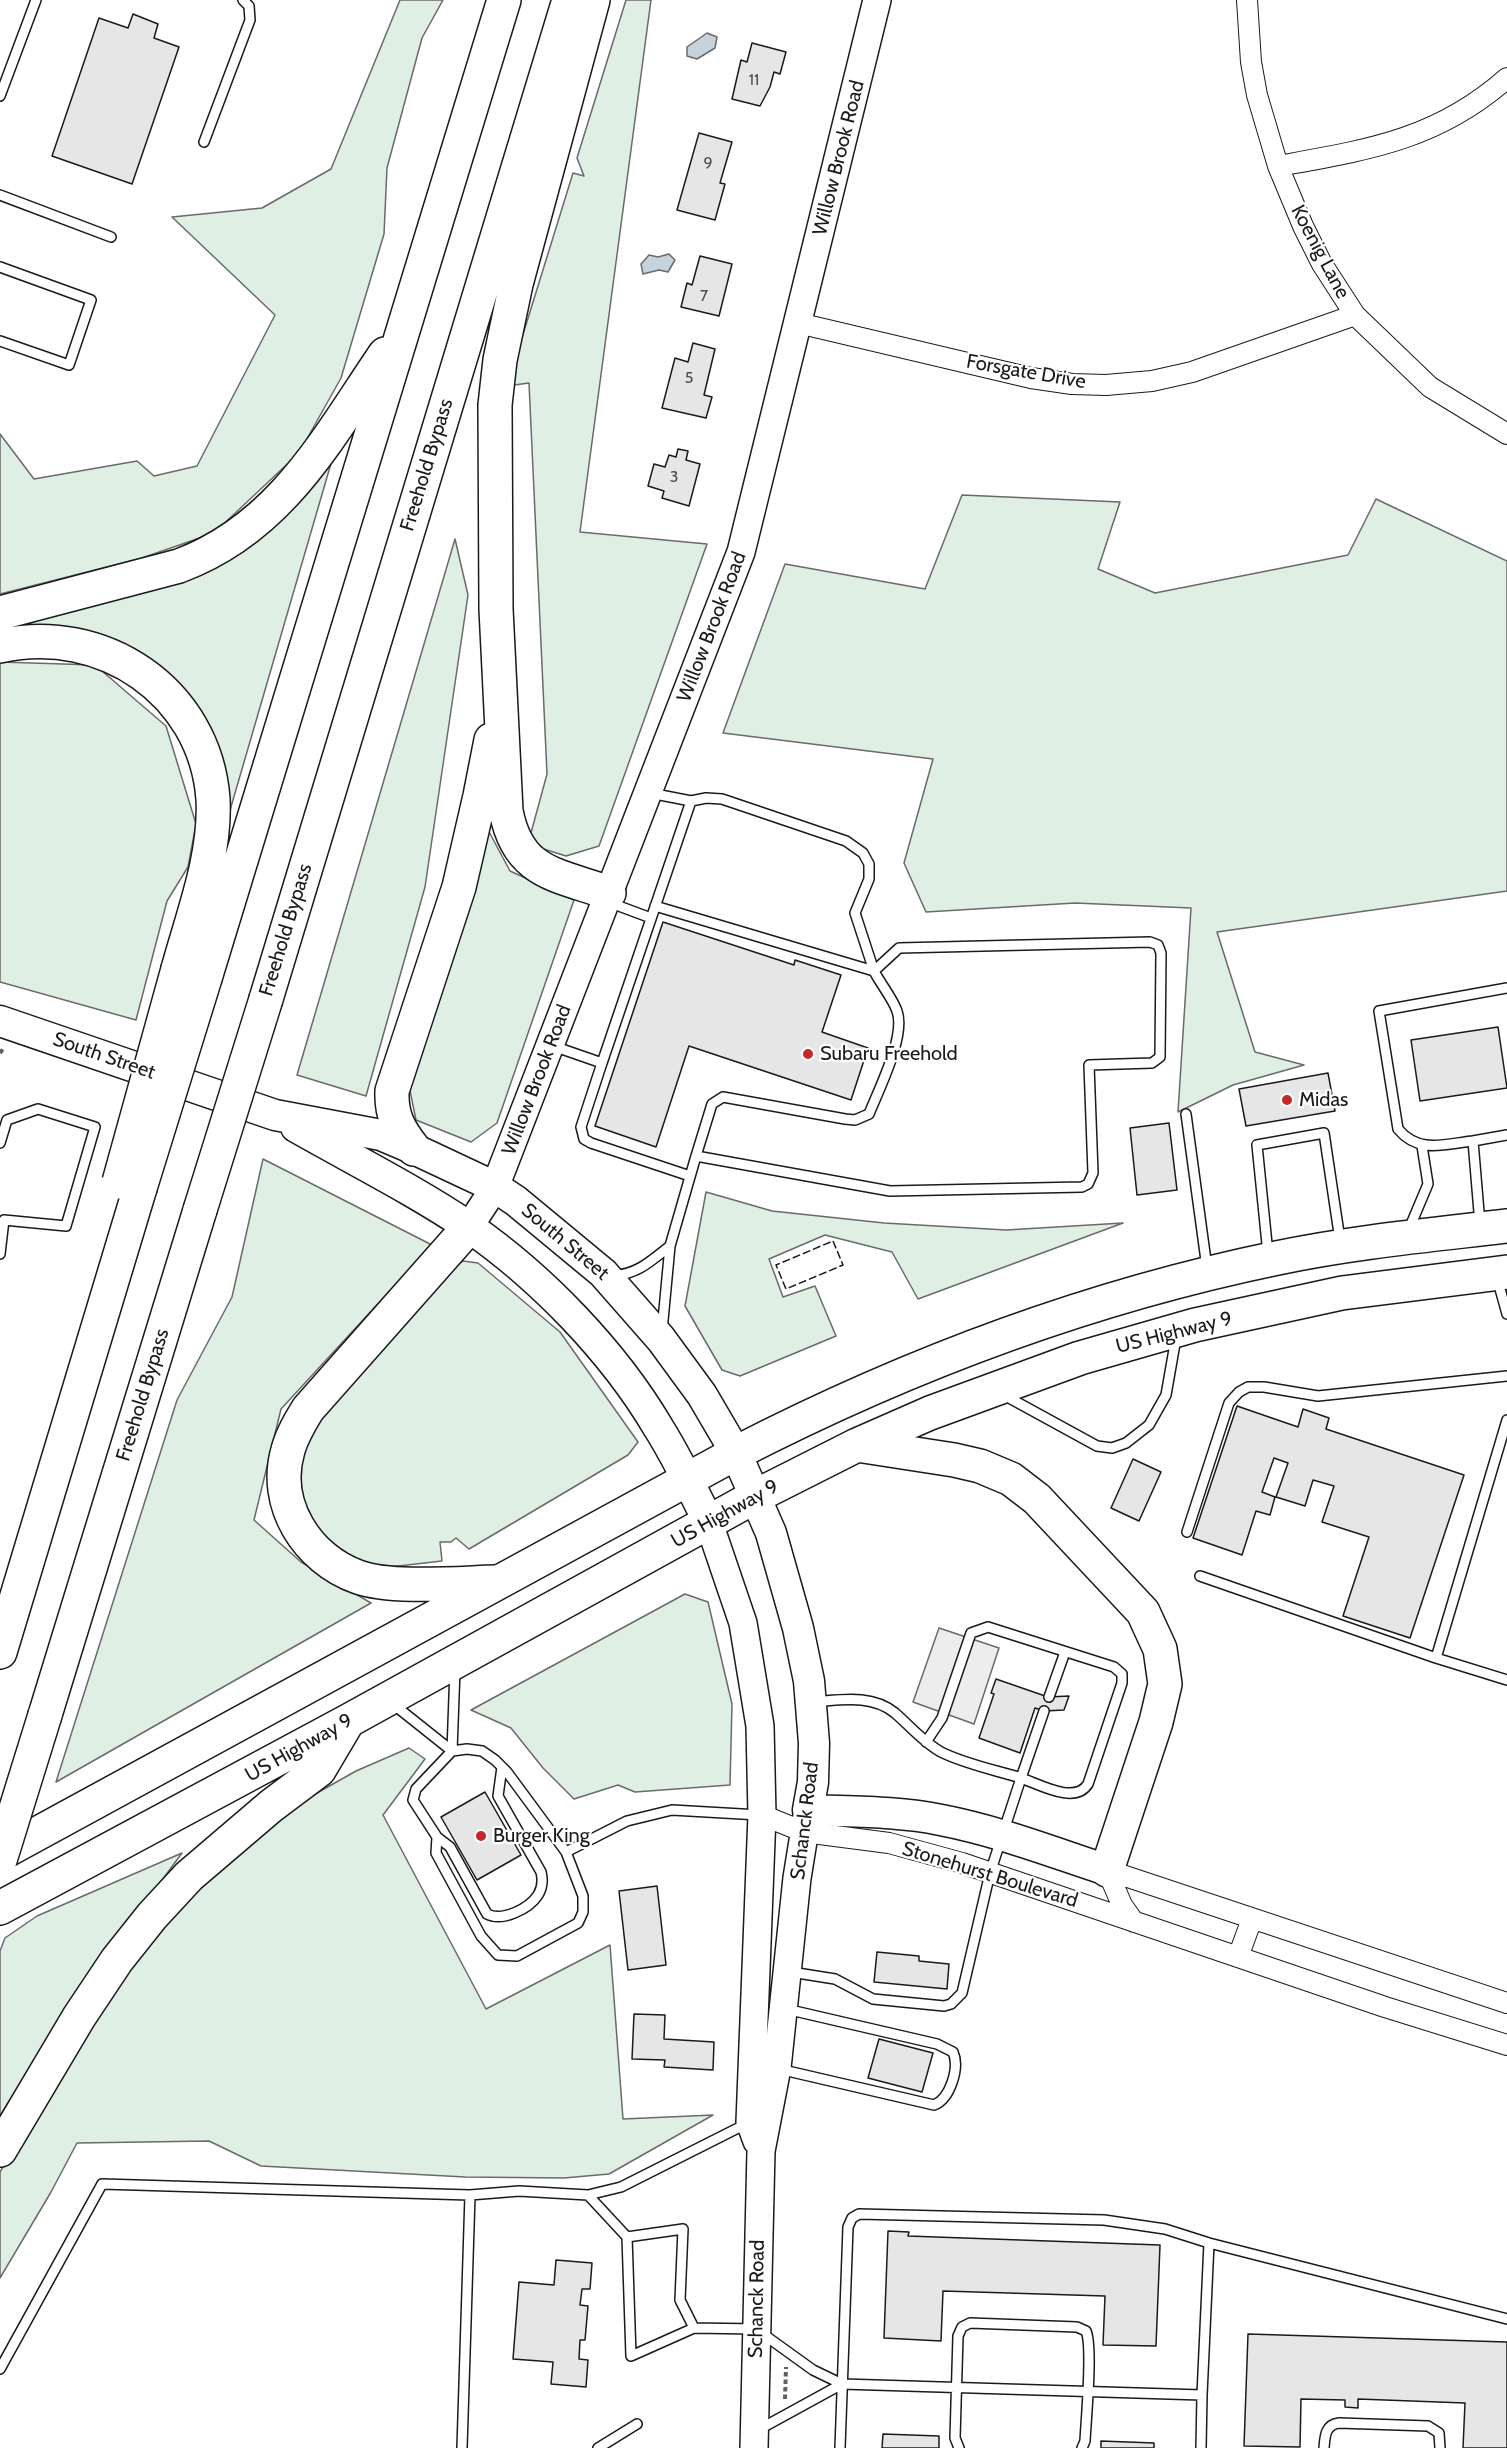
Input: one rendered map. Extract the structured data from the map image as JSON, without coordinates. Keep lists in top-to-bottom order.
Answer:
{
  "streets": {
    "highway": ["Freehold Bypass", "US Highway 9"],
    "main road": ["South Street", "Schanck Road", "Stonehurst Boulevard"],
    "street": ["Willow Brook Road", "Koenig Lane", "Forsgate Drive"]
  },
  "crossings": [
    ["Willow Brook Road", "Forsgate Drive"],
    ["Willow Brook Road", "South Street"],
    ["Koenig Lane", "Forsgate Drive"],
    ["South Street", "US Highway 9"],
    ["South Street", "Schanck Road"],
    ["US Highway 9", "Schanck Road"],
    ["Schanck Road", "Stonehurst Boulevard"]
  ],
  "places": ["Subaru Freehold", "Midas", "Burger King"],
  "house_numbers": [
    "11",
    "9",
    "7",
    "5",
    "3"
  ]
}
